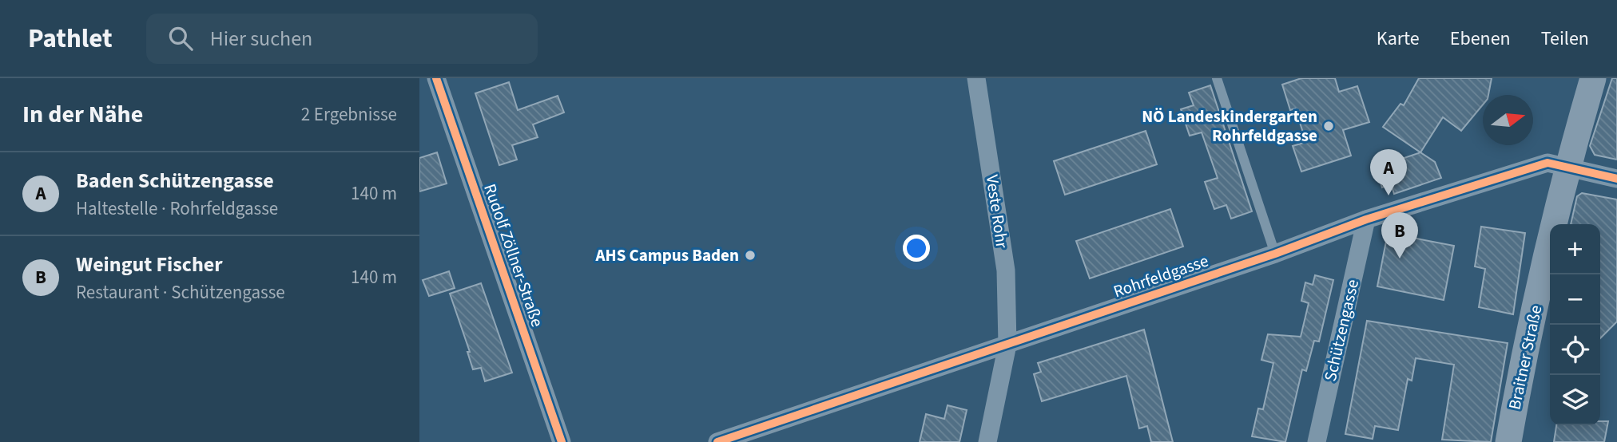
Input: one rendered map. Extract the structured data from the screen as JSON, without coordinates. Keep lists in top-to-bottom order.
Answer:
{
  "streets": {
    "main road": ["Braitner Straße"],
    "street": [
      "Veste Rohr",
      "Rudolf Zöllner-Straße",
      "Rohrfeldgasse",
      "Schützengasse"
    ]
  },
  "crossings": [
    ["Veste Rohr", "Rohrfeldgasse"],
    ["Rohrfeldgasse", "Schützengasse"],
    ["Rohrfeldgasse", "Braitner Straße"]
  ],
  "places": ["NÖ Landeskindergarten Rohrfeldgasse", "AHS Campus Baden"],
  "north": "right",
  "page": {
    "header": "Pathlet",
    "search": "Hier suchen",
    "nav": ["Karte", "Ebenen", "Teilen"],
    "heading": ["In der Nähe", "2 Ergebnisse"],
    "pins": ["A", "B"],
    "list": [
      {
        "mark": "A",
        "name": "Baden Schützengasse",
        "note": "Haltestelle · Rohrfeldgasse",
        "value": "140 m"
      },
      {
        "mark": "B",
        "name": "Weingut Fischer",
        "note": "Restaurant · Schützengasse",
        "value": "140 m"
      }
    ],
    "map_buttons": ["+", "−"]
  }
}
